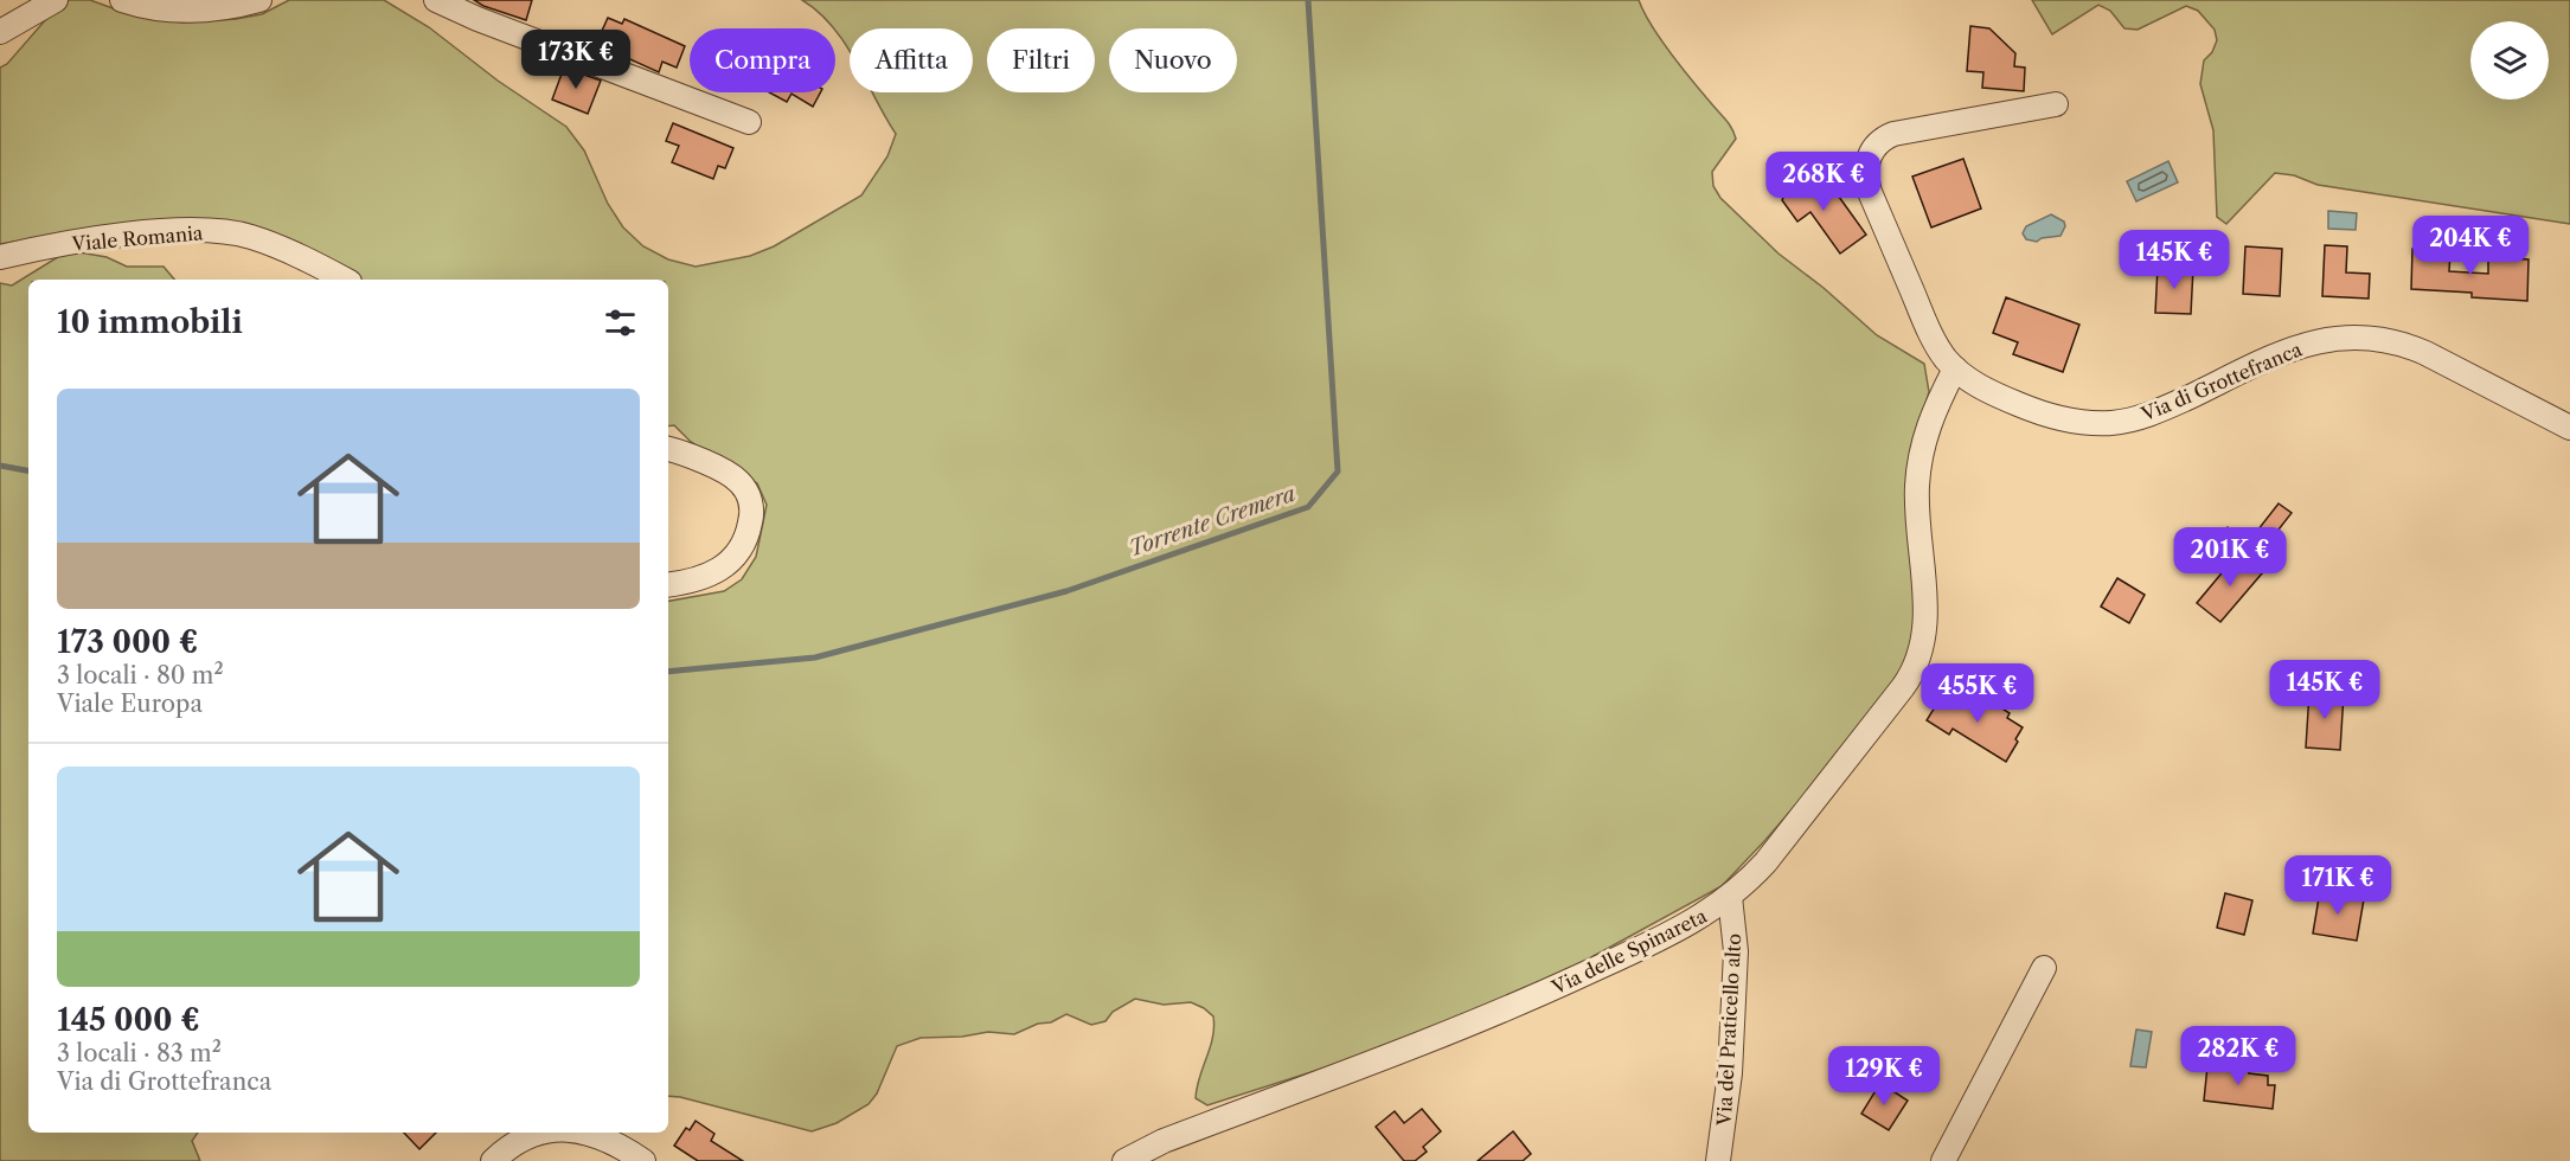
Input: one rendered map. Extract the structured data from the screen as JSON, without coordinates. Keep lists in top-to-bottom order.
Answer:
{
  "streets": {
    "street": [
      "Viale Romania",
      "Via di Grottefranca",
      "Via delle Spinareta",
      "Via del Praticello alto"
    ]
  },
  "crossings": [
    ["Via di Grottefranca", "Via delle Spinareta"],
    ["Via delle Spinareta", "Via del Praticello alto"]
  ],
  "water": ["Torrente Cremera"],
  "page": {
    "chip": [
      "Compra",
      "Affitta",
      "Filtri",
      "Nuovo"
    ],
    "price": [
      "173K €",
      "268K €",
      "204K €",
      "145K €",
      "201K €",
      "145K €",
      "455K €",
      "171K €",
      "282K €",
      "129K €"
    ],
    "heading": "10 immobili",
    "list": [
      {
        "name": "173 000 €",
        "note": "3 locali · 80 m² · Viale Europa"
      },
      {
        "name": "145 000 €",
        "note": "3 locali · 83 m² · Via di Grottefranca"
      }
    ]
  }
}
